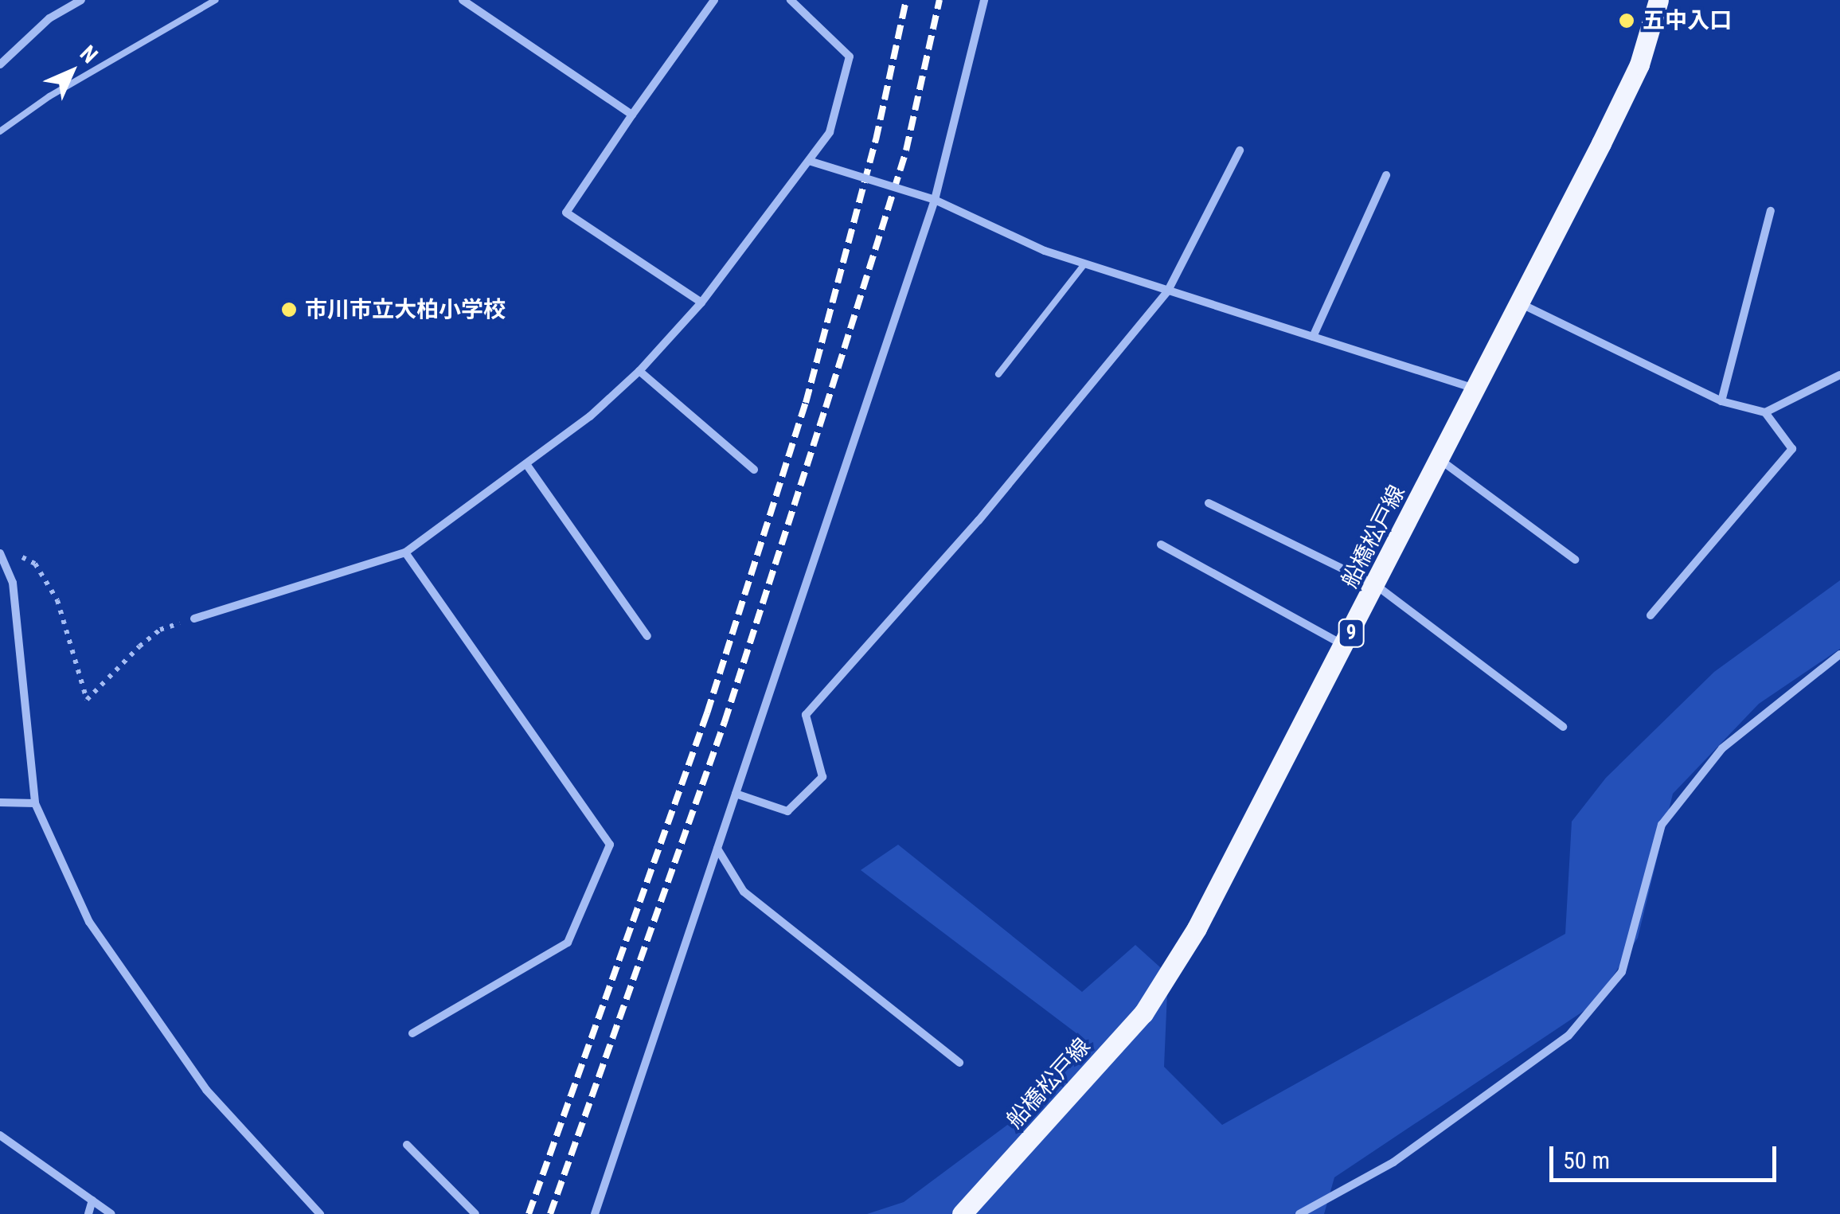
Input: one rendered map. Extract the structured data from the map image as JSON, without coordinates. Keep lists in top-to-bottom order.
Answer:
{
  "streets": {
    "main road": ["船橋松戸線", "9"]
  },
  "places": ["五中入口", "市川市立大柏小学校"],
  "scale_bar": "50 m",
  "north": "top right"
}
